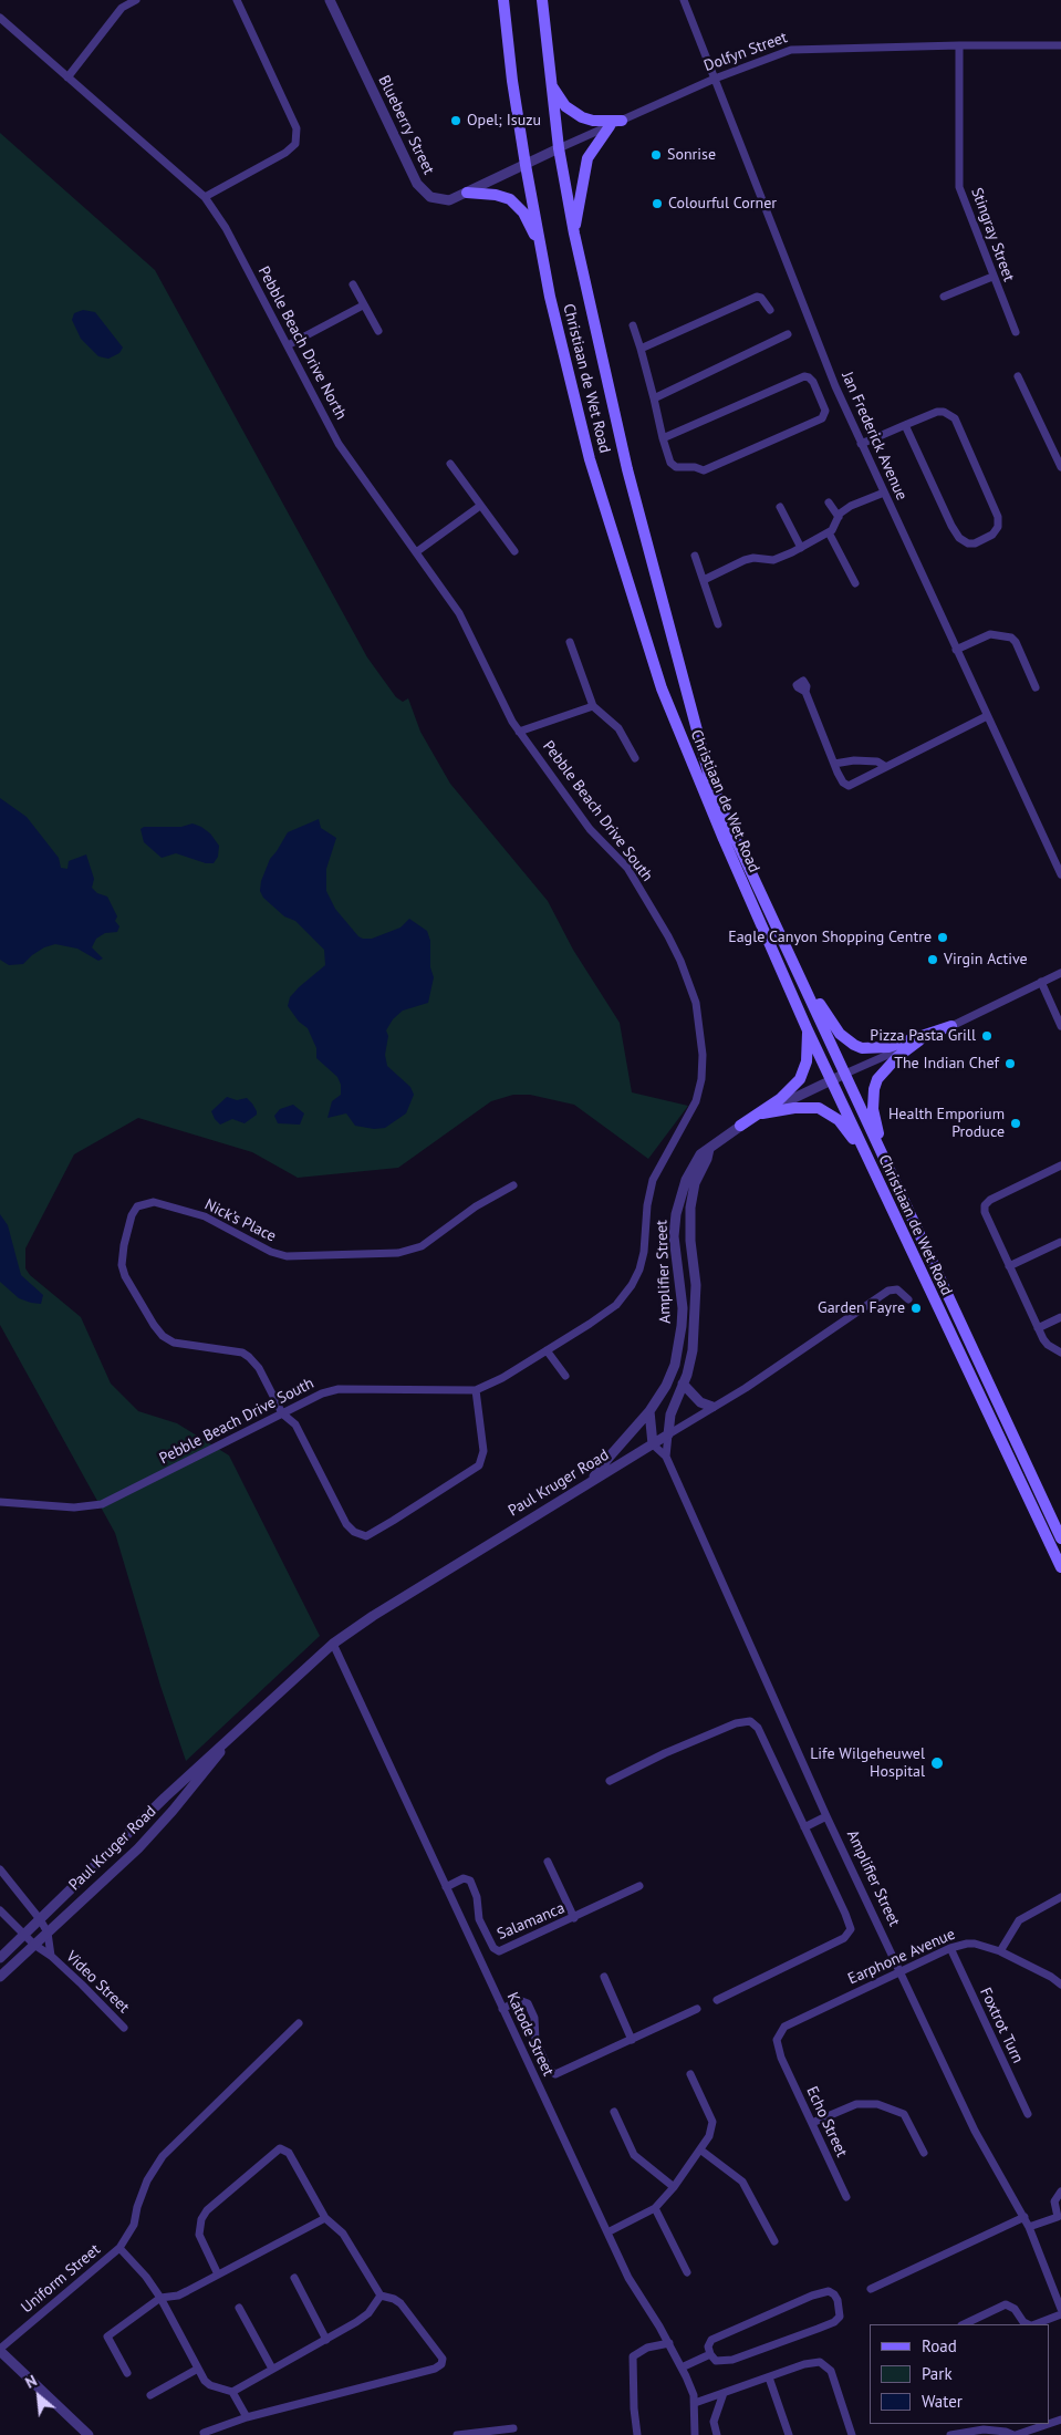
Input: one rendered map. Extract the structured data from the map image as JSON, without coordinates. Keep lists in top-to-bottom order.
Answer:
{
  "streets": {
    "main road": ["Christiaan de Wet Road"],
    "street": [
      "Dolfyn Street",
      "Blueberry Street",
      "Stingray Street",
      "Pebble Beach Drive North",
      "Jan Frederick Avenue",
      "Pebble Beach Drive South",
      "Nick’s Place",
      "Amplifier Street",
      "Paul Kruger Road",
      "Salamanca",
      "Earphone Avenue",
      "Video Street",
      "Foxtrot Turn",
      "Katode Street",
      "Echo Street",
      "Uniform Street"
    ]
  },
  "crossings": [
    ["Dolfyn Street", "Blueberry Street"],
    ["Dolfyn Street", "Stingray Street"],
    ["Dolfyn Street", "Christiaan de Wet Road"],
    ["Dolfyn Street", "Jan Frederick Avenue"],
    ["Blueberry Street", "Christiaan de Wet Road"],
    ["Pebble Beach Drive North", "Pebble Beach Drive South"],
    ["Christiaan de Wet Road", "Amplifier Street"],
    ["Pebble Beach Drive South", "Nick’s Place"],
    ["Amplifier Street", "Paul Kruger Road"],
    ["Amplifier Street", "Earphone Avenue"],
    ["Paul Kruger Road", "Video Street"],
    ["Paul Kruger Road", "Katode Street"],
    ["Salamanca", "Katode Street"],
    ["Earphone Avenue", "Foxtrot Turn"],
    ["Earphone Avenue", "Echo Street"]
  ],
  "places": [
    "Opel; Isuzu",
    "Sonrise",
    "Colourful Corner",
    "Eagle Canyon Shopping Centre",
    "Virgin Active",
    "Pizza Pasta Grill",
    "The Indian Chef",
    "Health Emporium Produce",
    "Garden Fayre",
    "Life Wilgeheuwel Hospital"
  ],
  "legend": ["Road", "Park", "Water"],
  "north": "top left"
}
